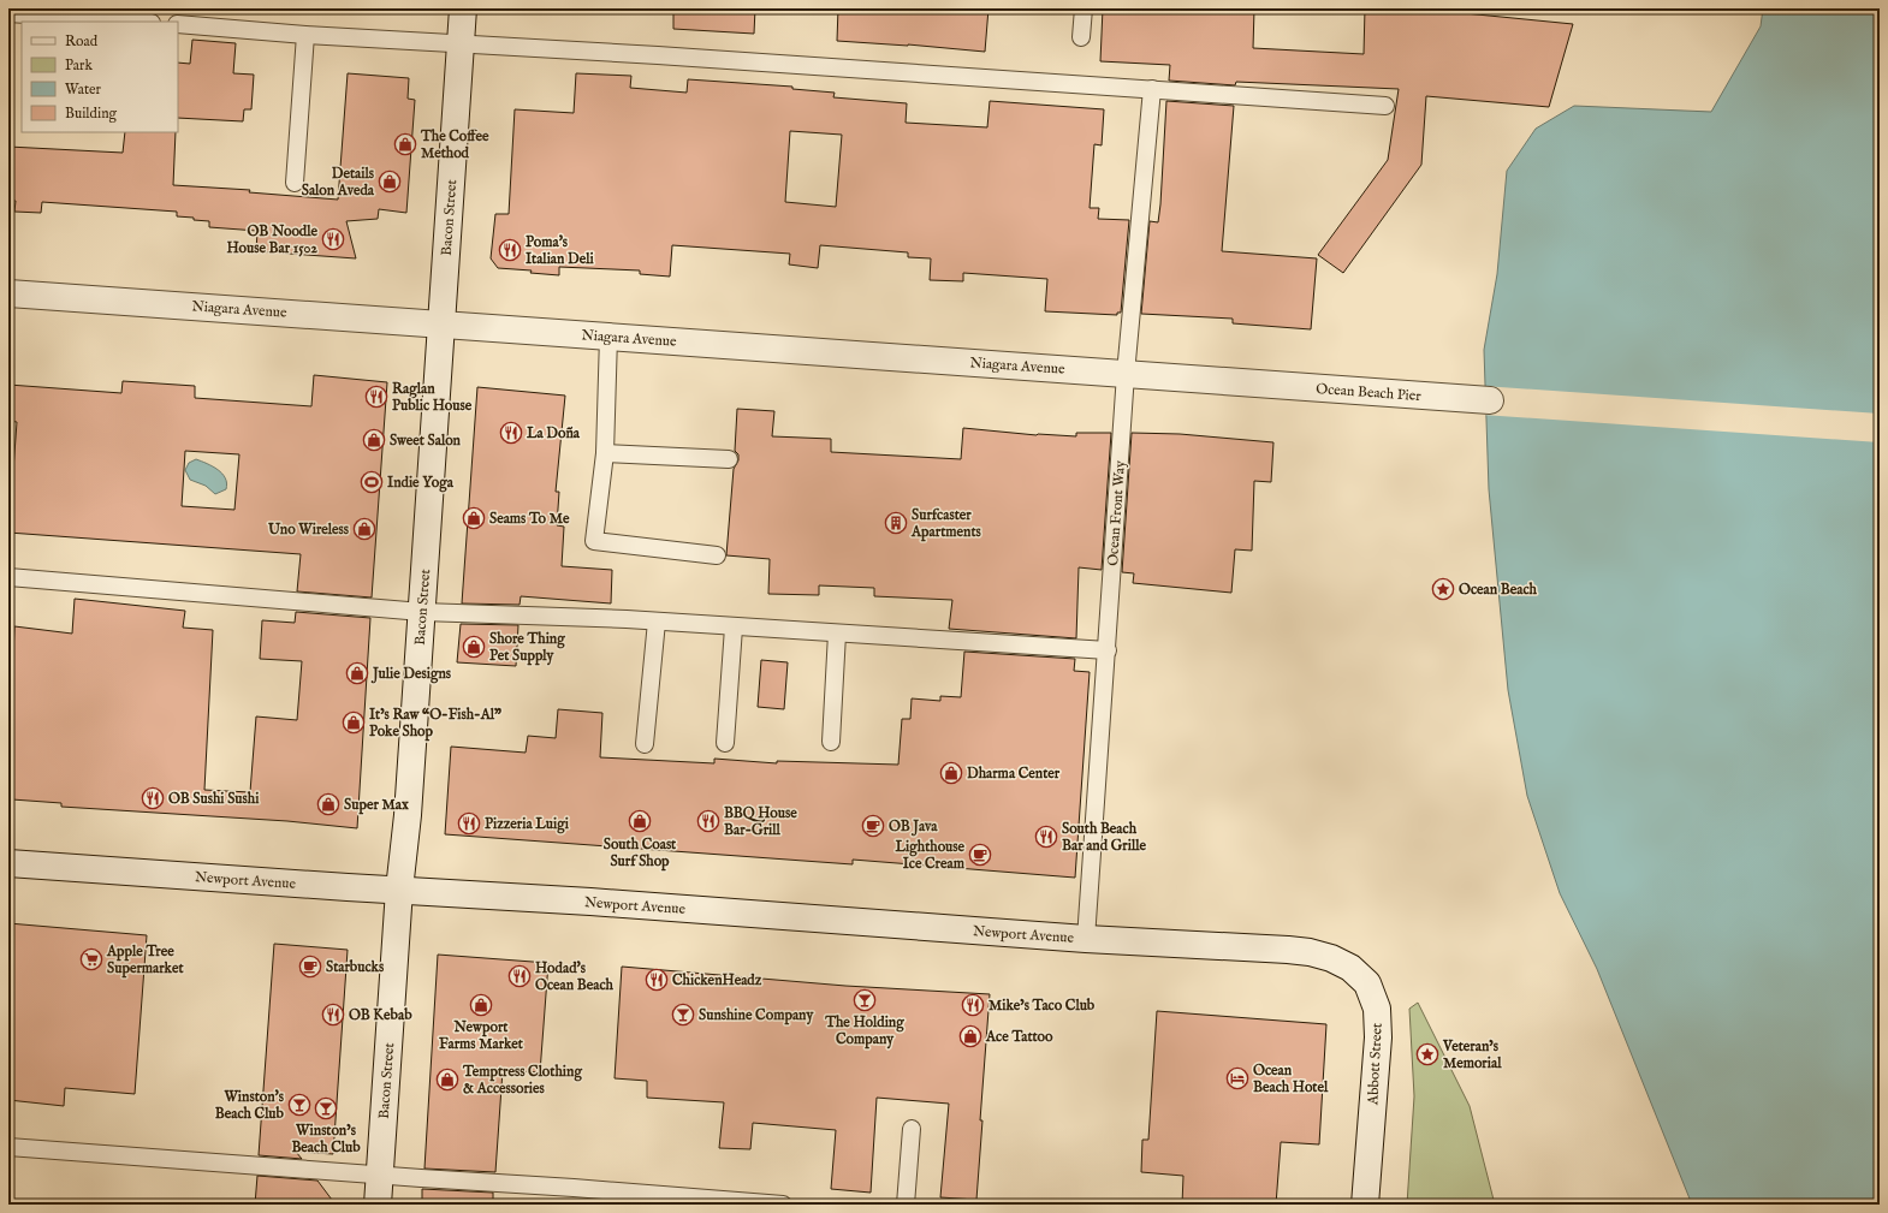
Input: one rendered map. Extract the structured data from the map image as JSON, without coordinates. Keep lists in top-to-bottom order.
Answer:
{
  "streets": {
    "street": [
      "Bacon Street",
      "Niagara Avenue",
      "Ocean Beach Pier",
      "Newport Avenue",
      "Abbott Street"
    ],
    "lane": ["Ocean Front Way"]
  },
  "crossings": [
    ["Bacon Street", "Niagara Avenue"],
    ["Bacon Street", "Newport Avenue"],
    ["Niagara Avenue", "Ocean Beach Pier"],
    ["Niagara Avenue", "Ocean Front Way"],
    ["Ocean Front Way", "Newport Avenue"],
    ["Newport Avenue", "Abbott Street"]
  ],
  "places": {
    "shop": [
      "The Coffee Method",
      "Details Salon Aveda",
      "Sweet Salon",
      "Seams To Me",
      "Uno Wireless",
      "Shore Thing Pet Supply",
      "Julie Designs",
      "It’s Raw “O-Fish-Al” Poke Shop",
      "Dharma Center",
      "Super Max",
      "South Coast Surf Shop",
      "Newport Farms Market",
      "Ace Tattoo",
      "Temptress Clothing & Accessories"
    ],
    "restaurant": [
      "OB Noodle House Bar 1502",
      "Poma's Italian Deli",
      "Raglan Public House",
      "La Doña",
      "OB Sushi Sushi",
      "BBQ House Bar-Grill",
      "Pizzeria Luigi",
      "South Beach Bar and Grille",
      "Hodad's Ocean Beach",
      "ChickenHeadz",
      "Mike’s Taco Club",
      "OB Kebab"
    ],
    "sports": ["Indie Yoga"],
    "building": ["Surfcaster Apartments"],
    "place": ["Ocean Beach", "Veteran’s Memorial"],
    "cafe": ["OB Java", "Lighthouse Ice Cream", "Starbucks"],
    "supermarket": ["Apple Tree Supermarket"],
    "bar": [
      "The Holding Company",
      "Sunshine Company",
      "Winston's Beach Club",
      "Winston’s Beach Club"
    ],
    "hotel": ["Ocean Beach Hotel"]
  },
  "legend": [
    "Road",
    "Park",
    "Water",
    "Building"
  ]
}
